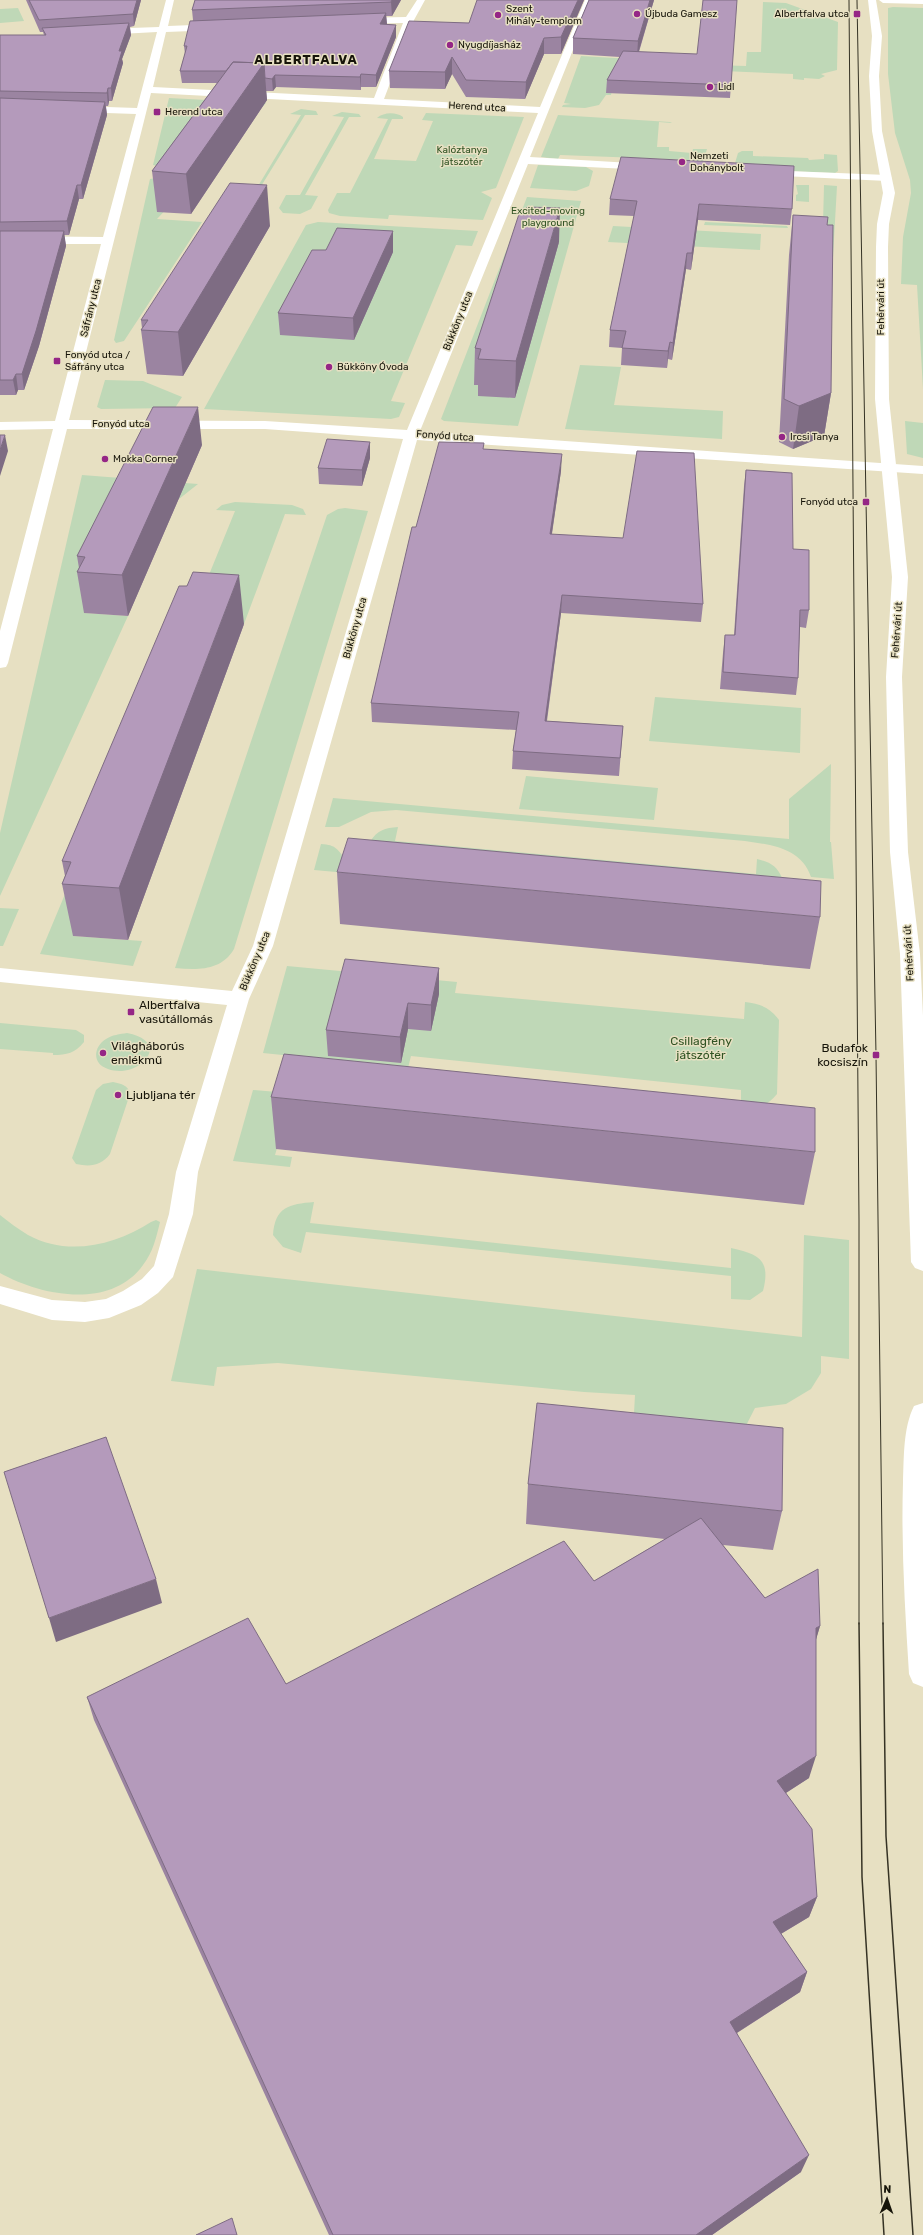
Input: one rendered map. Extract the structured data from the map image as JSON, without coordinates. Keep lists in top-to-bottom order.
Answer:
{
  "streets": {
    "street": [
      "Herend utca",
      "Fehérvári út",
      "Sáfrány utca",
      "Bükköny utca",
      "Fonyód utca"
    ]
  },
  "crossings": [
    ["Herend utca", "Sáfrány utca"],
    ["Herend utca", "Bükköny utca"],
    ["Fehérvári út", "Fonyód utca"],
    ["Sáfrány utca", "Fonyód utca"],
    ["Bükköny utca", "Fonyód utca"]
  ],
  "districts": ["ALBERTFALVA"],
  "parks": ["Kalóztanya játszótér", "Excited-moving playground", "Csillagfény játszótér"],
  "places": {
    "other": [
      "Újbuda Gamesz",
      "Szent Mihály-templom",
      "Nyugdíjasház",
      "Lidl",
      "Nemzeti Dohánybolt",
      "Bükköny Óvoda",
      "Ircsi Tanya",
      "Mokka Corner",
      "Világháborús emlékmű",
      "Ljubljana tér"
    ],
    "transit": [
      "Albertfalva utca",
      "Herend utca",
      "Fonyód utca / Sáfrány utca",
      "Fonyód utca",
      "Albertfalva vasútállomás",
      "Budafok kocsiszín"
    ]
  },
  "north": "top"
}
